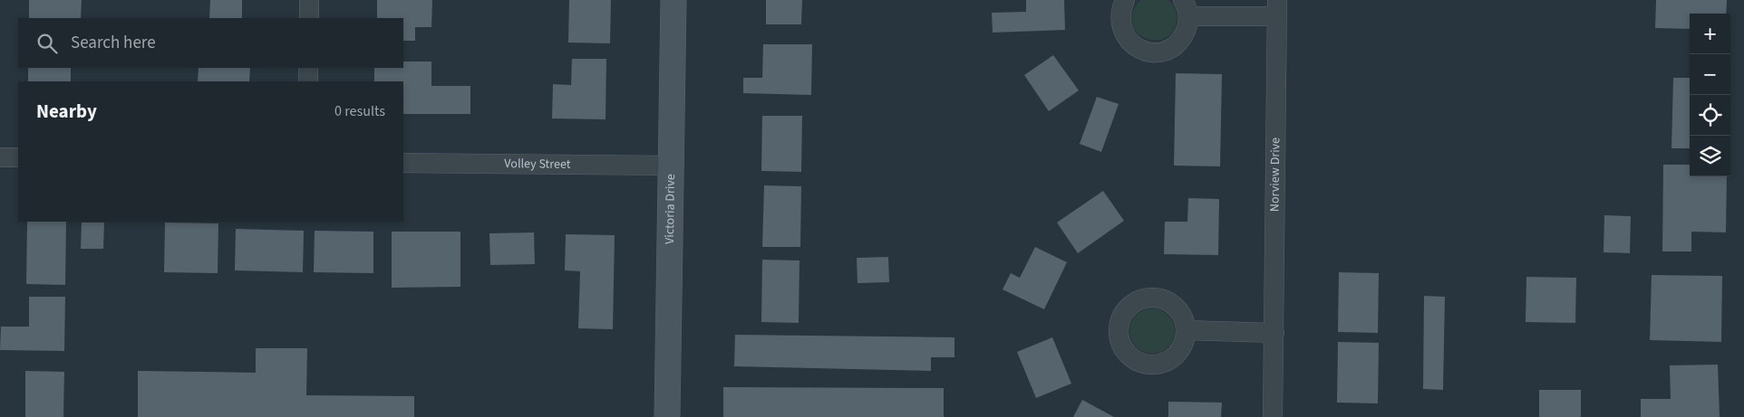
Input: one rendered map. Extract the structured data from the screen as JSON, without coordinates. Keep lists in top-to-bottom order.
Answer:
{
  "streets": {
    "street": ["Volley Street", "Norview Drive", "Victoria Drive"]
  },
  "crossings": [
    ["Volley Street", "Victoria Drive"]
  ],
  "page": {
    "map_buttons": ["+", "−"],
    "search": "Search here",
    "heading": ["Nearby", "0 results"]
  }
}
